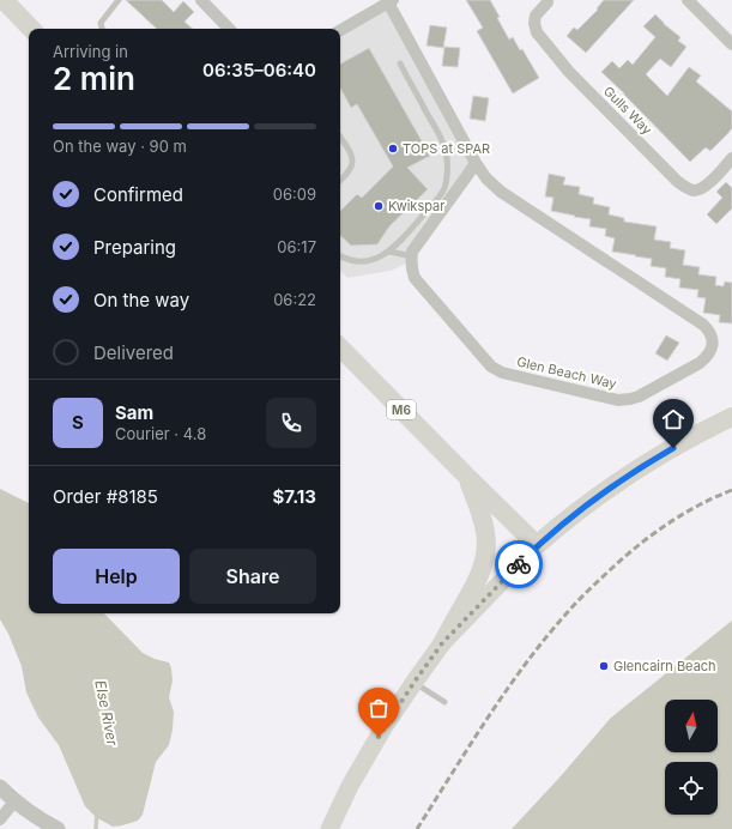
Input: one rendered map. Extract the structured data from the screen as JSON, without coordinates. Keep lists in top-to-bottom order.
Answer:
{
  "streets": {
    "main road": ["M6"],
    "street": ["Gulls Way", "Glen Beach Way"]
  },
  "water": ["Else River"],
  "places": ["TOPS at SPAR", "Kwikspar", "Glencairn Beach"],
  "north": "top",
  "page": {
    "heading": ["2 min", "Arriving in", "06:35–06:40"],
    "panel": [
      "Sam",
      "Courier · 4.8",
      "Order #8185",
      "$7.13"
    ],
    "bar": "On the way · 90 m",
    "list": [
      ["Confirmed", "06:09"],
      ["Preparing", "06:17"],
      ["On the way", "06:22"],
      "Delivered"
    ],
    "round": "S",
    "buttons": ["Help", "Share"]
  }
}
